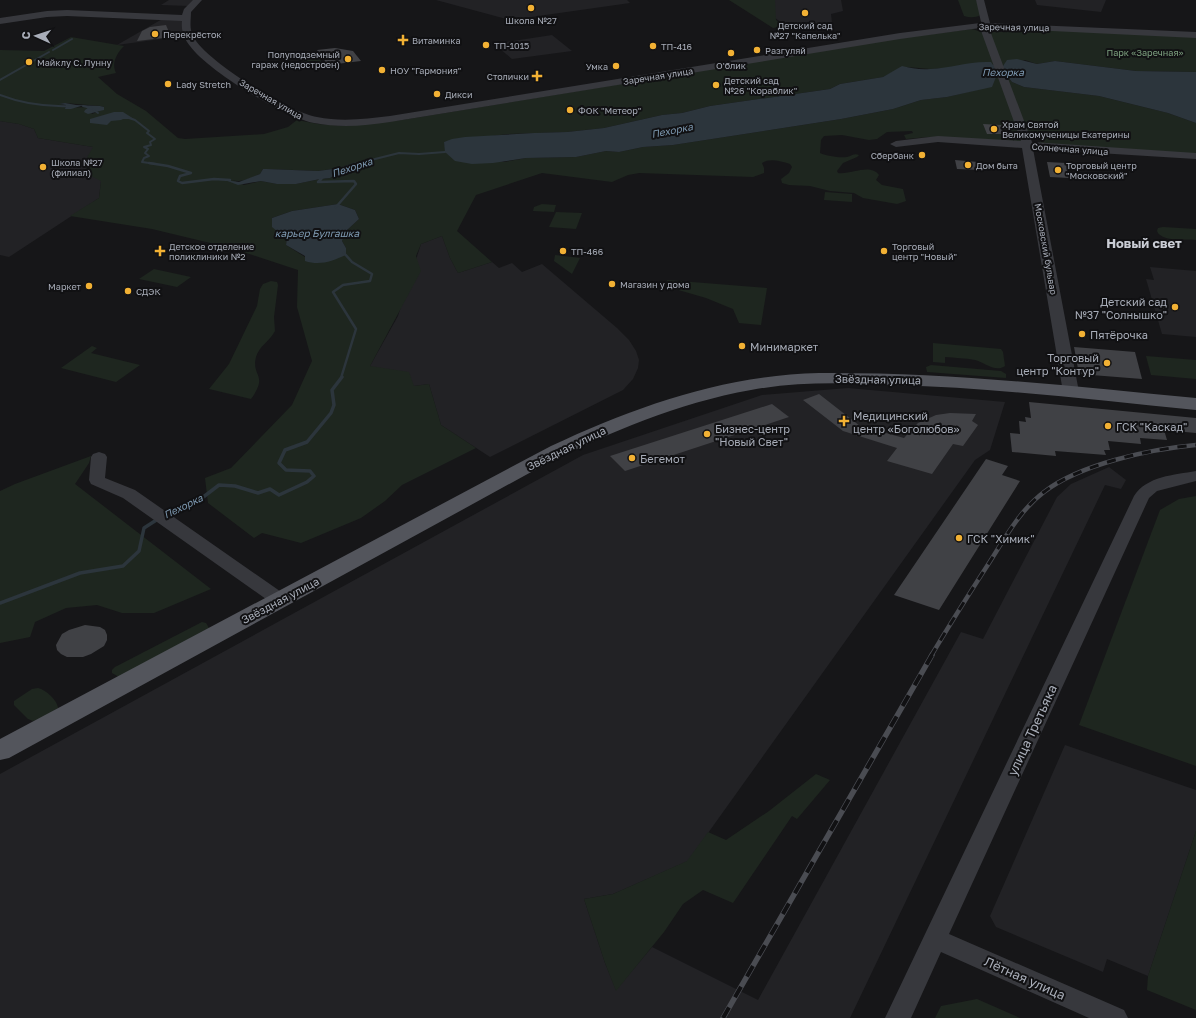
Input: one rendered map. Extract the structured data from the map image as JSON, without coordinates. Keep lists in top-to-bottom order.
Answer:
{
  "streets": {
    "main road": ["Звёздная улица"],
    "street": [
      "Заречная улица",
      "Солнечная улица",
      "Московский бульвар",
      "улица Третьяка",
      "Лётная улица"
    ]
  },
  "crossings": [
    ["Заречная улица", "Московский бульвар"],
    ["Солнечная улица", "Московский бульвар"],
    ["Московский бульвар", "Звёздная улица"],
    ["улица Третьяка", "Лётная улица"]
  ],
  "districts": ["Новый свет"],
  "water": ["Пехорка", "карьер Булгашка"],
  "parks": ["Парк «Заречная»"],
  "places": {
    "other": [
      "Школа №27",
      "Детский сад №27 \"Капелька\"",
      "Перекрёсток",
      "ТП-1015",
      "ТП-416",
      "Разгуляй",
      "О'блик",
      "Полуподземный гараж (недостроен)",
      "Майклу С. Лунну",
      "Умка",
      "НОУ \"Гармония\"",
      "Lady Stretch",
      "Детский сад №26 \"Кораблик\"",
      "Дикси",
      "ФОК \"Метеор\"",
      "Храм Святой Великомученицы Екатерины",
      "Сбербанк",
      "Дом быта",
      "Школа №27 (филиал)",
      "Торговый центр \"Московский\"",
      "ТП-466",
      "Торговый центр \"Новый\"",
      "Магазин у дома",
      "Маркет",
      "СДЭК",
      "Детский сад №37 \"Солнышко\"",
      "Пятёрочка",
      "Минимаркет",
      "Торговый центр \"Контур\"",
      "ГСК \"Каскад\"",
      "Бизнес-центр \"Новый Свет\"",
      "Бегемот",
      "ГСК \"Химик\""
    ],
    "health": [
      "Витаминка",
      "Столички",
      "Детское отделение поликлиники №2",
      "Медицинский центр «Боголюбов»"
    ]
  },
  "north": "left"
}
